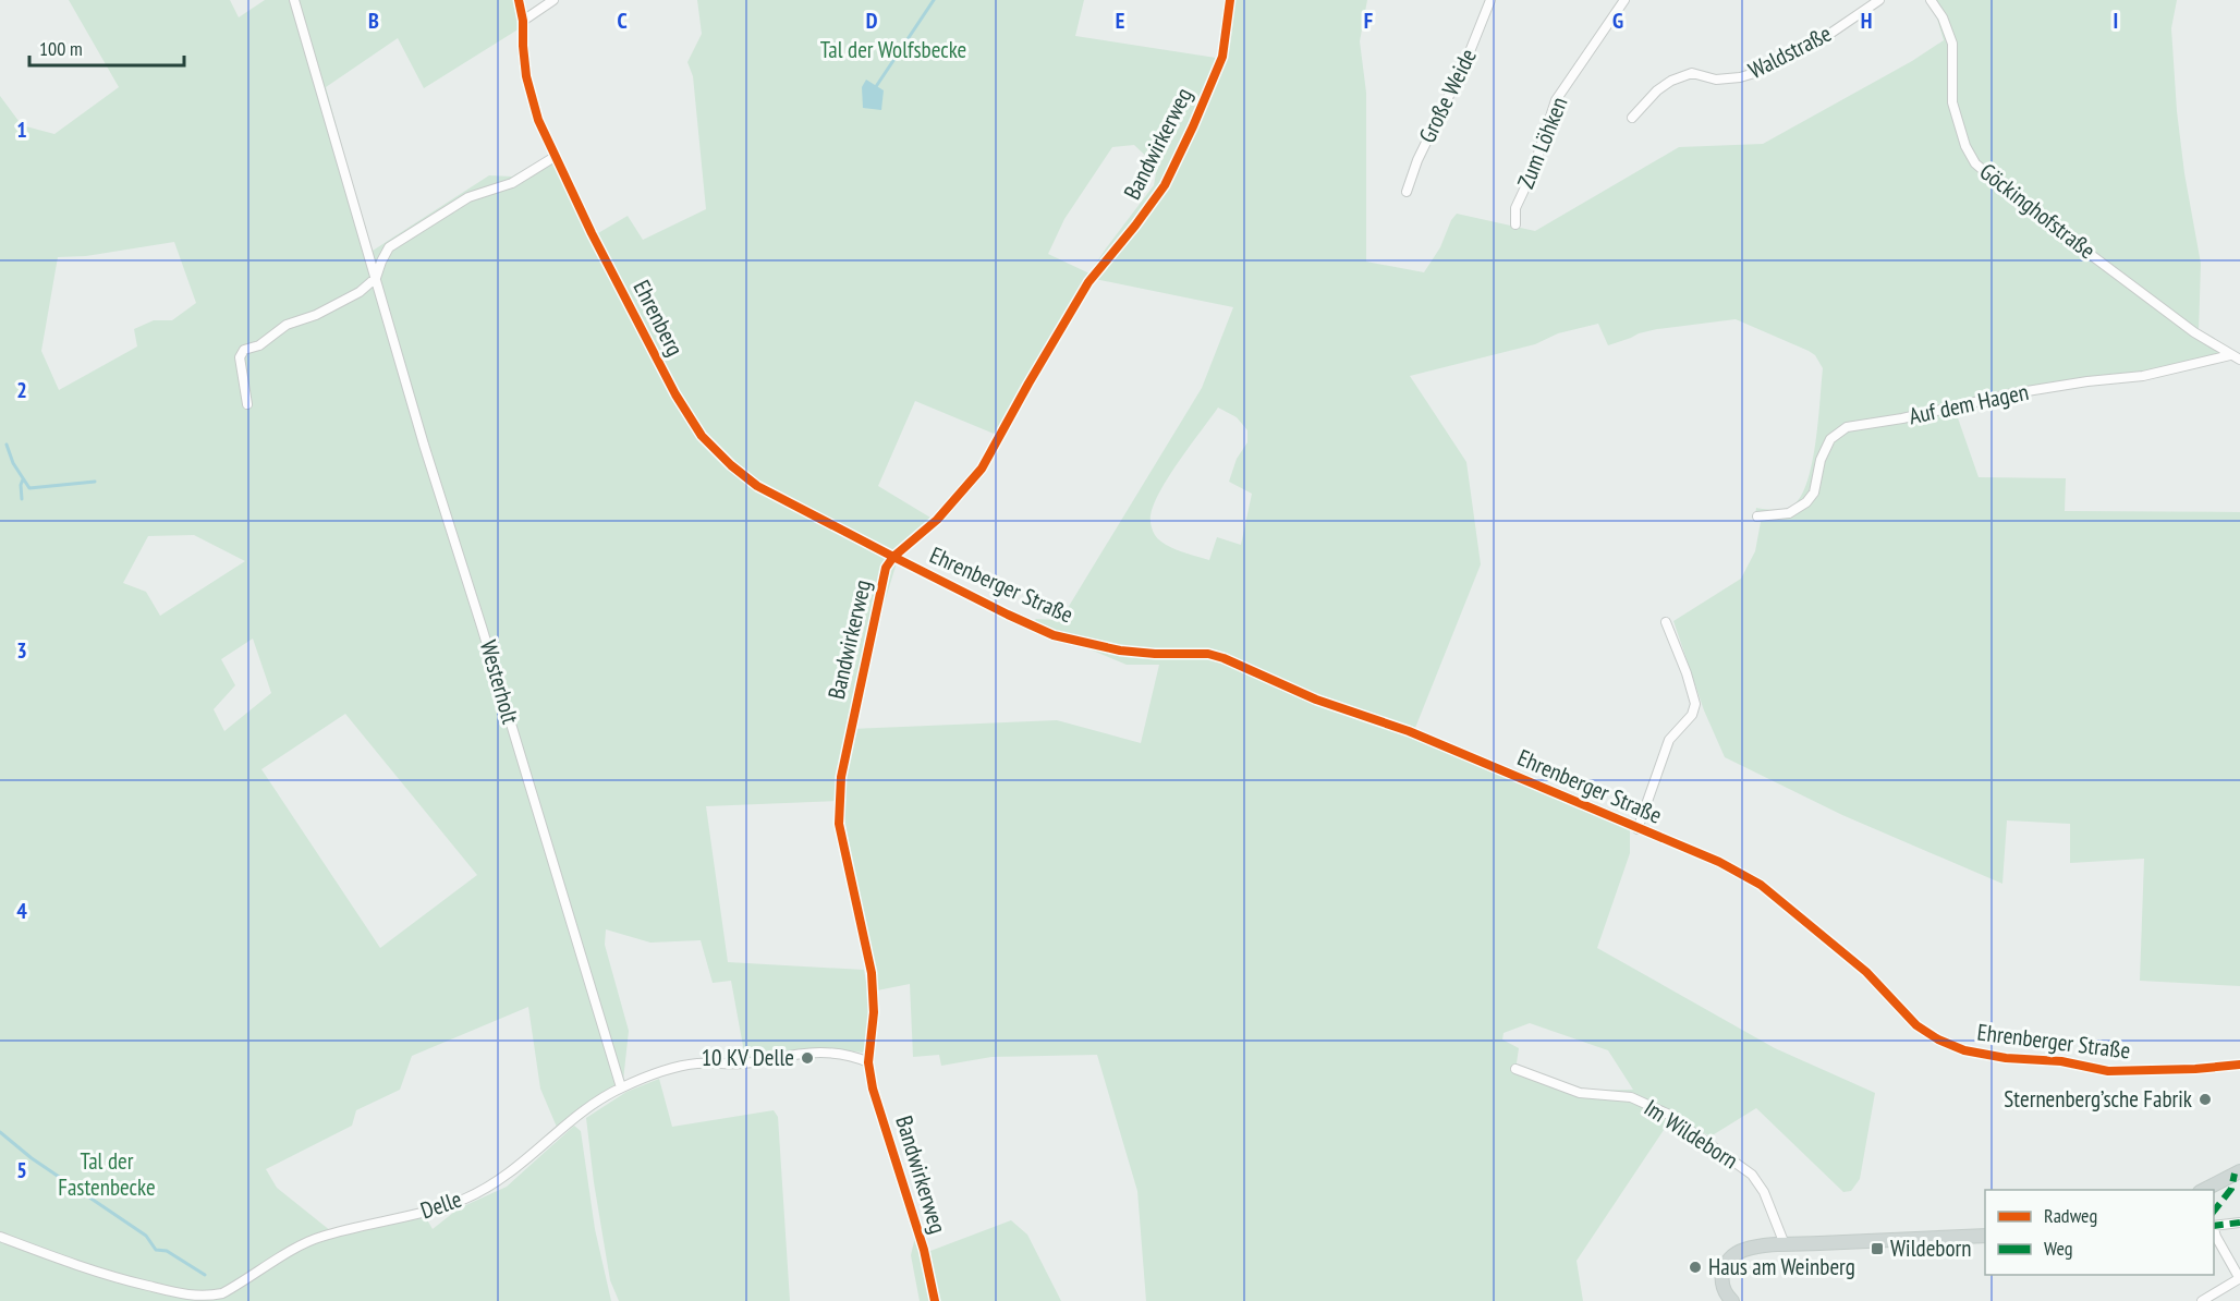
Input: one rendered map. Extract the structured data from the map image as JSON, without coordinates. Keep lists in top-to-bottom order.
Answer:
{
  "streets": {
    "street": [
      "Waldstraße",
      "Große Weide",
      "Zum Löhken",
      "Bandwirkerweg",
      "Göckinghofstraße",
      "Ehrenberg",
      "Auf dem Hagen",
      "Ehrenberger Straße",
      "Westerholt",
      "Im Wildeborn",
      "Delle"
    ]
  },
  "crossings": [
    ["Bandwirkerweg", "Ehrenberg"],
    ["Bandwirkerweg", "Ehrenberger Straße"],
    ["Bandwirkerweg", "Delle"],
    ["Göckinghofstraße", "Auf dem Hagen"],
    ["Ehrenberg", "Ehrenberger Straße"],
    ["Westerholt", "Delle"]
  ],
  "parks": ["Tal der Wolfsbecke", "Tal der Fastenbecke"],
  "places": {
    "other": ["10 KV Delle", "Sternenberg’sche Fabrik", "Haus am Weinberg"],
    "transit": ["Wildeborn"]
  },
  "legend": ["Radweg", "Weg"],
  "scale_bar": "100 m",
  "grid": {
    "columns": [
      "B",
      "C",
      "D",
      "E",
      "F",
      "G",
      "H",
      "I"
    ],
    "rows": [
      "1",
      "2",
      "3",
      "4",
      "5"
    ]
  }
}
